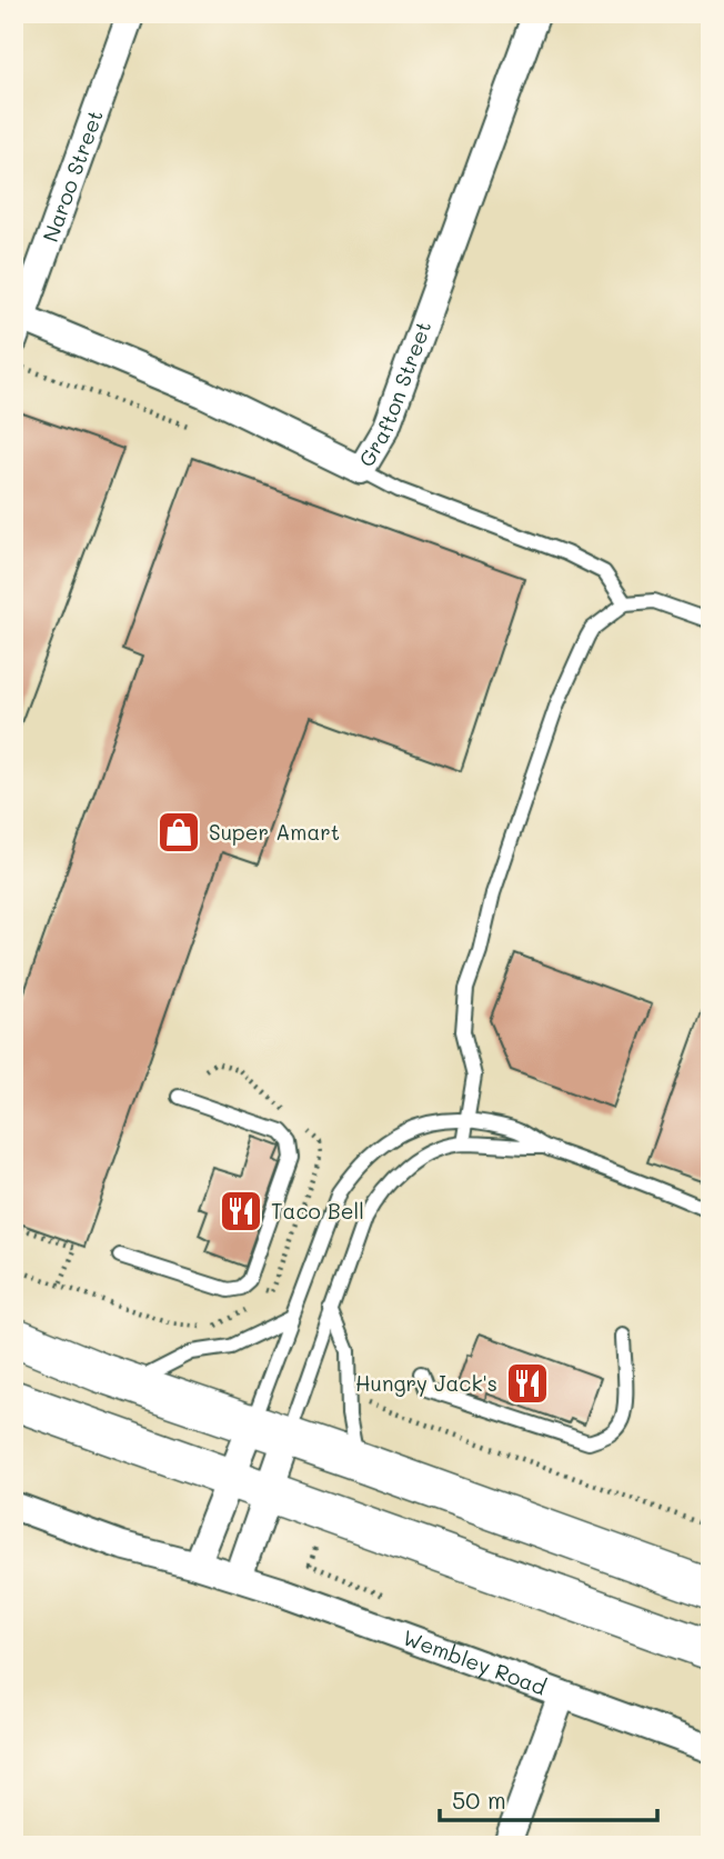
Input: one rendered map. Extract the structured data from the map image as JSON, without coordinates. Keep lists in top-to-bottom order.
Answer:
{
  "streets": {
    "street": ["Naroo Street", "Grafton Street", "Wembley Road"]
  },
  "crossings": [
    ["Naroo Street", "Grafton Street"]
  ],
  "places": {
    "shop": ["Super Amart"],
    "restaurant": ["Taco Bell", "Hungry Jack's"]
  },
  "scale_bar": "50 m"
}
